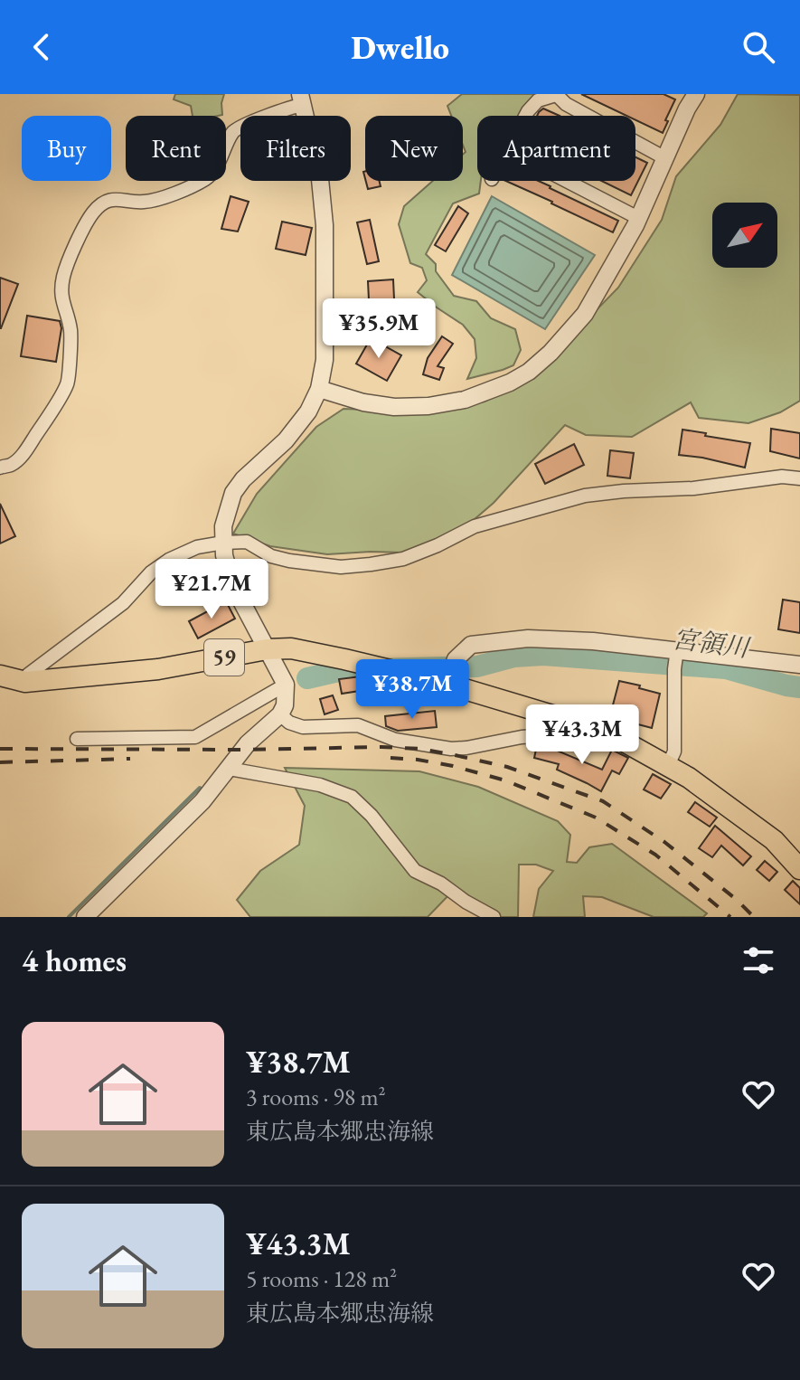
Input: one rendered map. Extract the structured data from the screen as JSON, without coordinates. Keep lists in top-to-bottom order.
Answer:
{
  "streets": {
    "main road": ["59"]
  },
  "water": ["宮領川"],
  "north": "top right",
  "page": {
    "header": "Dwello",
    "chip": [
      "Buy",
      "Rent",
      "Filters",
      "New",
      "Apartment"
    ],
    "price": [
      "¥35.9M",
      "¥21.7M",
      "¥38.7M",
      "¥43.3M"
    ],
    "heading": "4 homes",
    "list": [
      {
        "name": "¥38.7M",
        "note": "3 rooms · 98 m² · 東広島本郷忠海線"
      },
      {
        "name": "¥43.3M",
        "note": "5 rooms · 128 m² · 東広島本郷忠海線"
      }
    ]
  }
}
